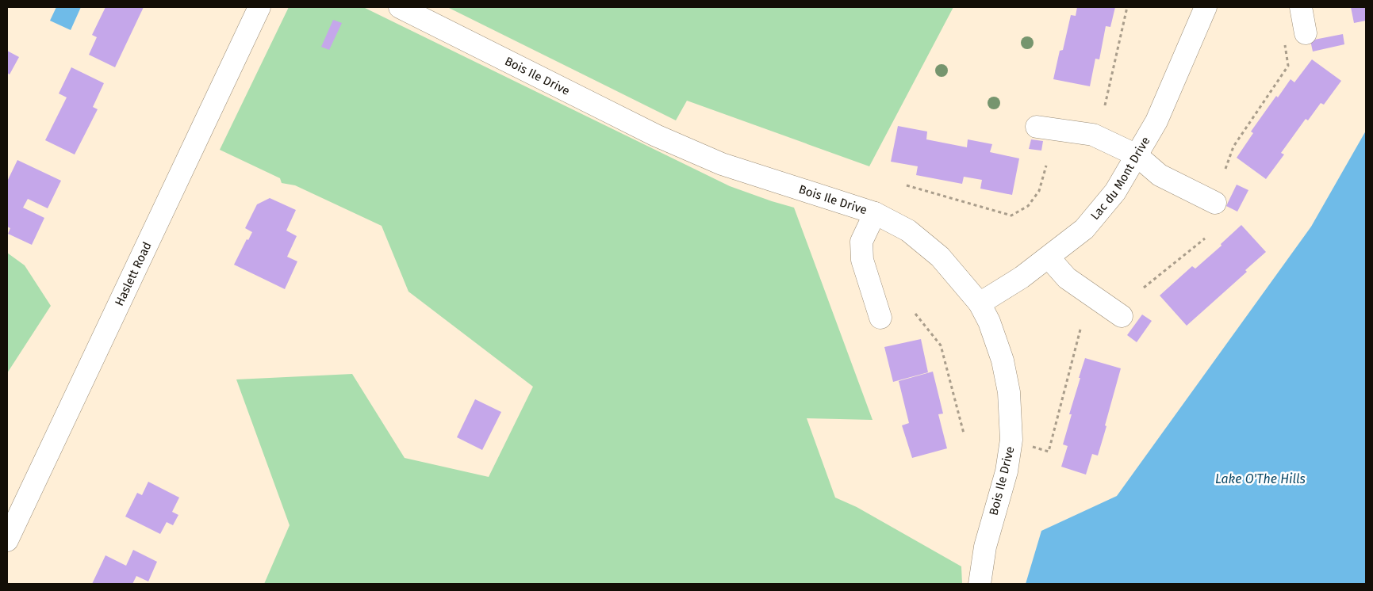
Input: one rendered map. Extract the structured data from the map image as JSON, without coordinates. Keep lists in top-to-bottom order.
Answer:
{
  "streets": {
    "street": ["Bois Ile Drive", "Lac du Mont Drive", "Haslett Road"]
  },
  "crossings": [
    ["Bois Ile Drive", "Lac du Mont Drive"]
  ],
  "water": ["Lake O'The Hills"]
}
